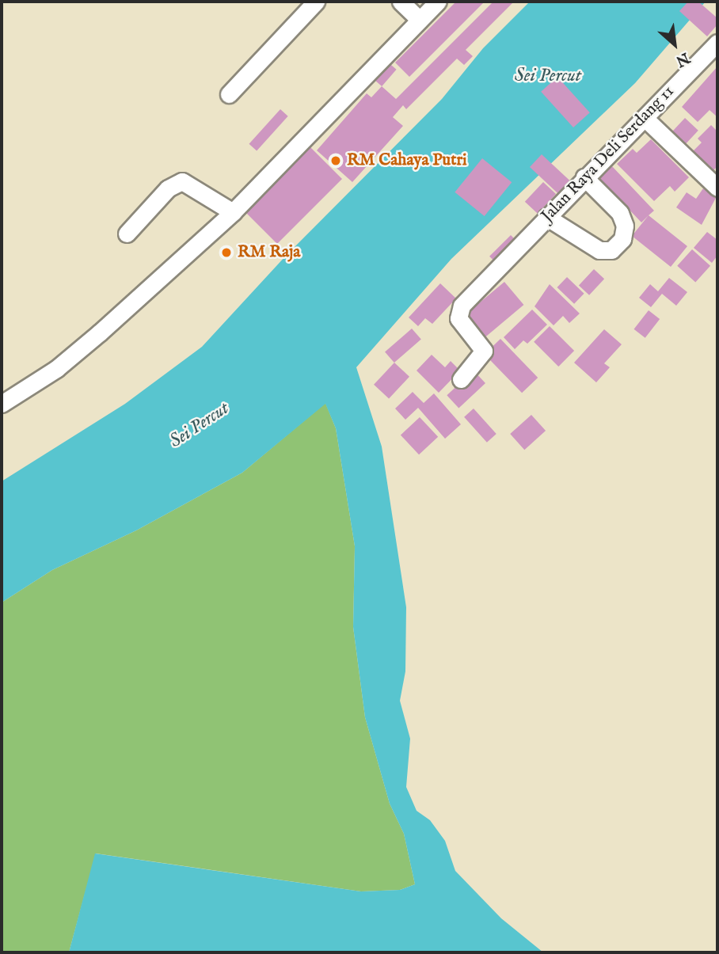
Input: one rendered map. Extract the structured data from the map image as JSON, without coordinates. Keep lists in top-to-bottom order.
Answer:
{
  "streets": {
    "street": ["Jalan Raya Deli Serdang 11"]
  },
  "water": ["Sei Percut"],
  "places": ["RM Cahaya Putri", "RM Raja"],
  "north": "bottom right"
}
